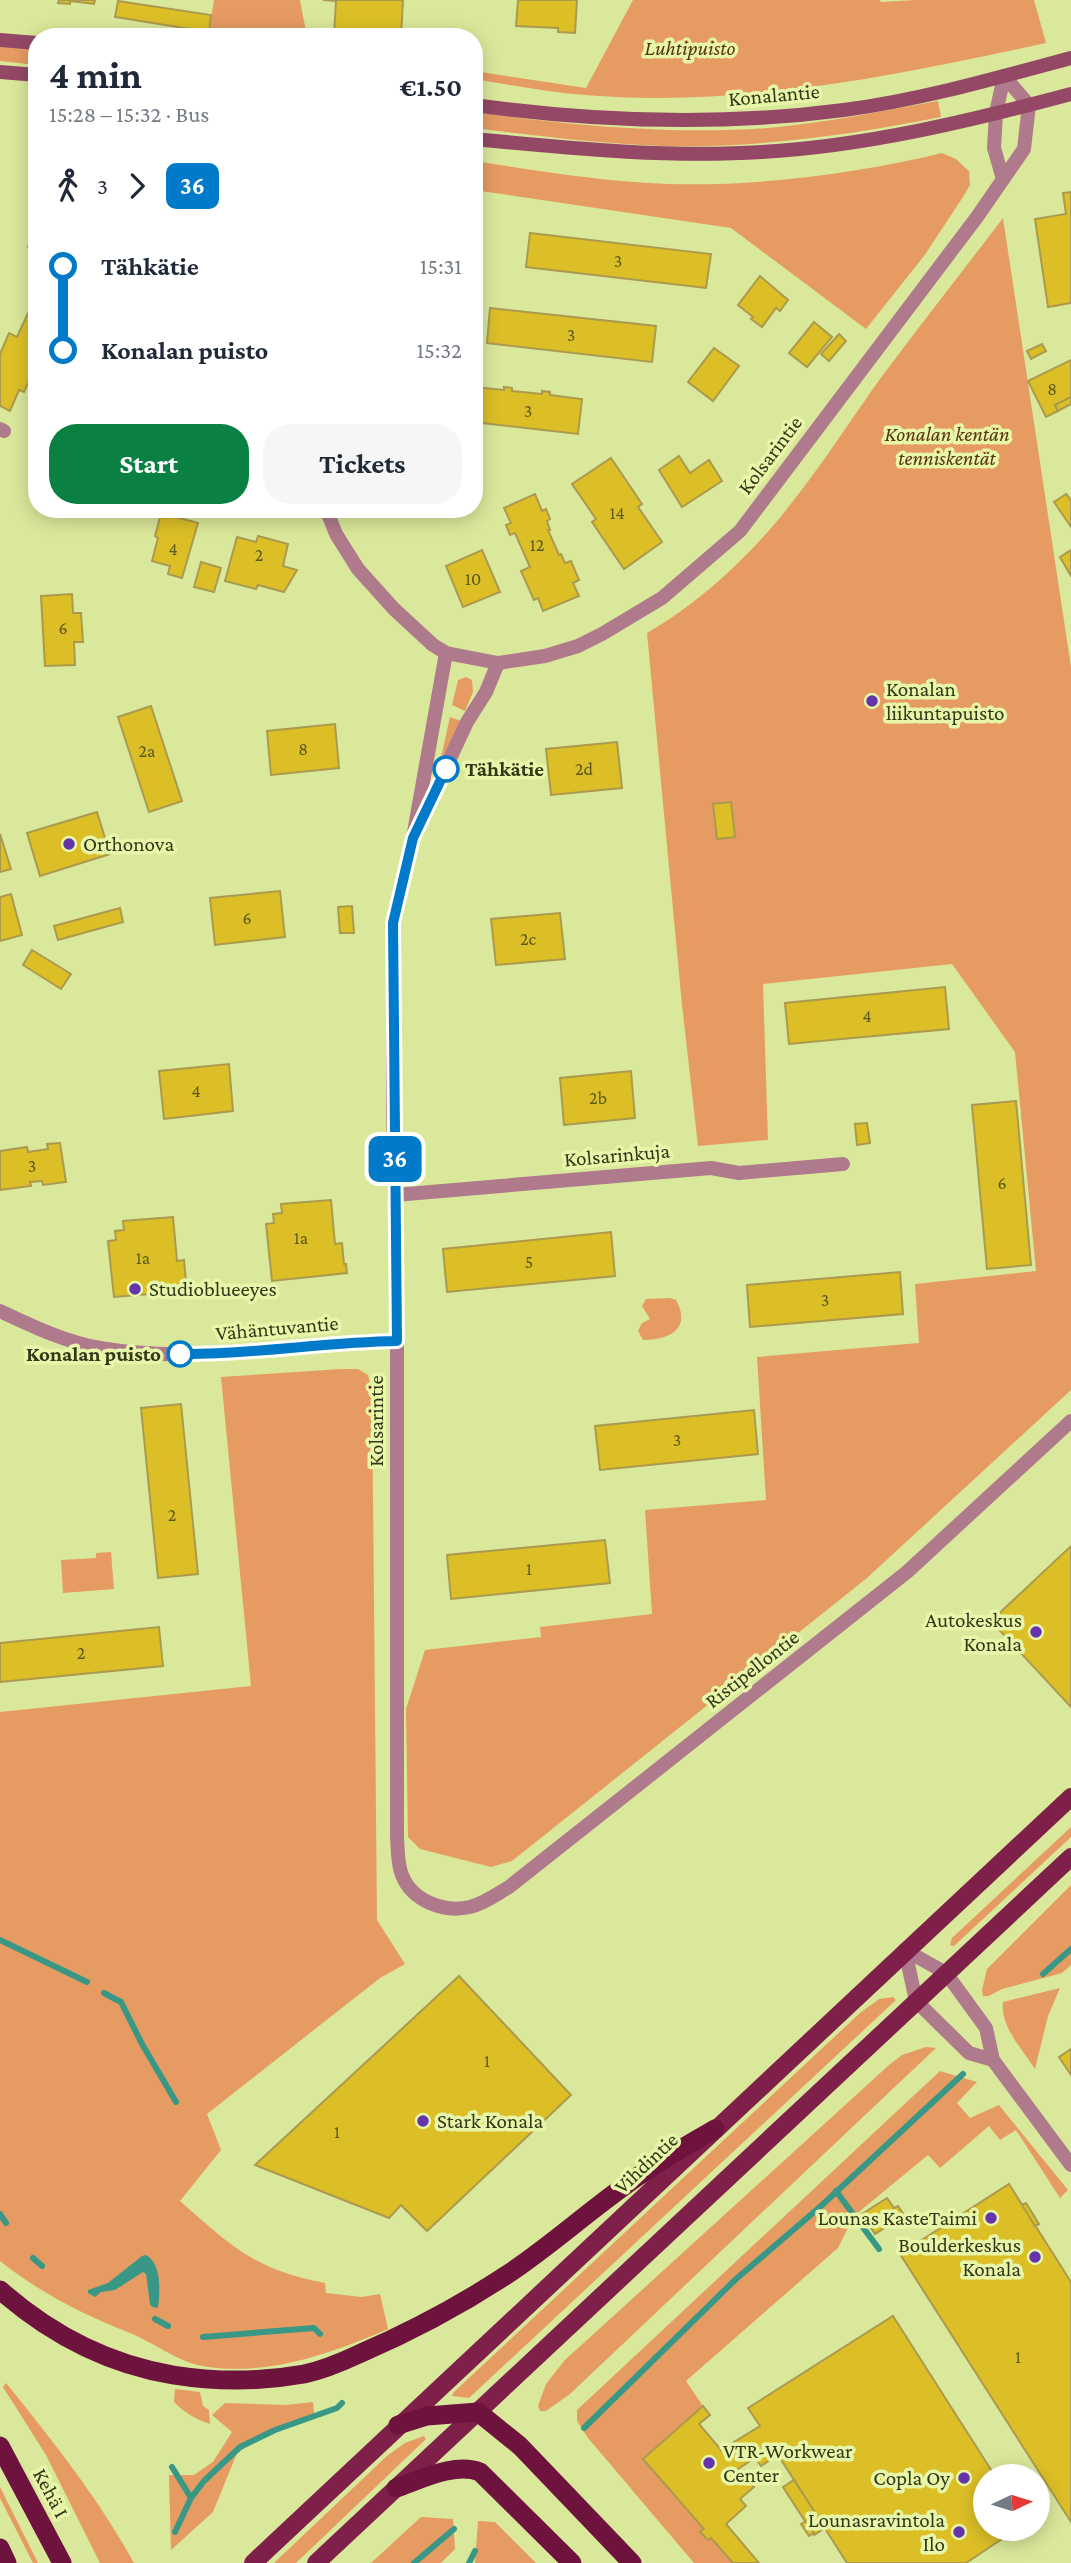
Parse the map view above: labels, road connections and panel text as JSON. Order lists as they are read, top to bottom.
{
  "streets": {
    "highway": ["Kehä I"],
    "main road": ["Konalantie", "Vihdintie"],
    "street": [
      "Kolsarintie",
      "Kolsarinkuja",
      "Vähäntuvantie",
      "Ristipellontie"
    ]
  },
  "crossings": [
    ["Kolsarintie", "Kolsarinkuja"],
    ["Kolsarintie", "Vähäntuvantie"],
    ["Kolsarintie", "Ristipellontie"]
  ],
  "parks": ["Luhtipuisto", "Konalan kentän tenniskentät"],
  "places": [
    "Konalan liikuntapuisto",
    "Tähkätie",
    "Orthonova",
    "Studioblueeyes",
    "Konalan puisto",
    "Autokeskus Konala",
    "Stark Konala",
    "Lounas KasteTaimi",
    "Boulderkeskus Konala",
    "VTR-Workwear Center",
    "Copla Oy",
    "Lounasravintola Ilo"
  ],
  "lines": ["bus line 36"],
  "house_numbers": [
    "3",
    "3",
    "8",
    "3",
    "14",
    "12",
    "4",
    "2",
    "10",
    "6",
    "8",
    "2a",
    "2d",
    "6",
    "2c",
    "4",
    "4",
    "2b",
    "3",
    "6",
    "1a",
    "1a",
    "5",
    "3",
    "3",
    "2",
    "1",
    "2",
    "1",
    "1",
    "1"
  ],
  "north": "right",
  "page": {
    "on_map": "36",
    "heading": ["4 min", "15:28 – 15:32 · Bus", "€1.50"],
    "legs": ["3", "36"],
    "list": [
      {
        "name": "Tähkätie",
        "value": "15:31"
      },
      {
        "name": "Konalan puisto",
        "value": "15:32"
      }
    ],
    "buttons": ["Start", "Tickets"]
  }
}
